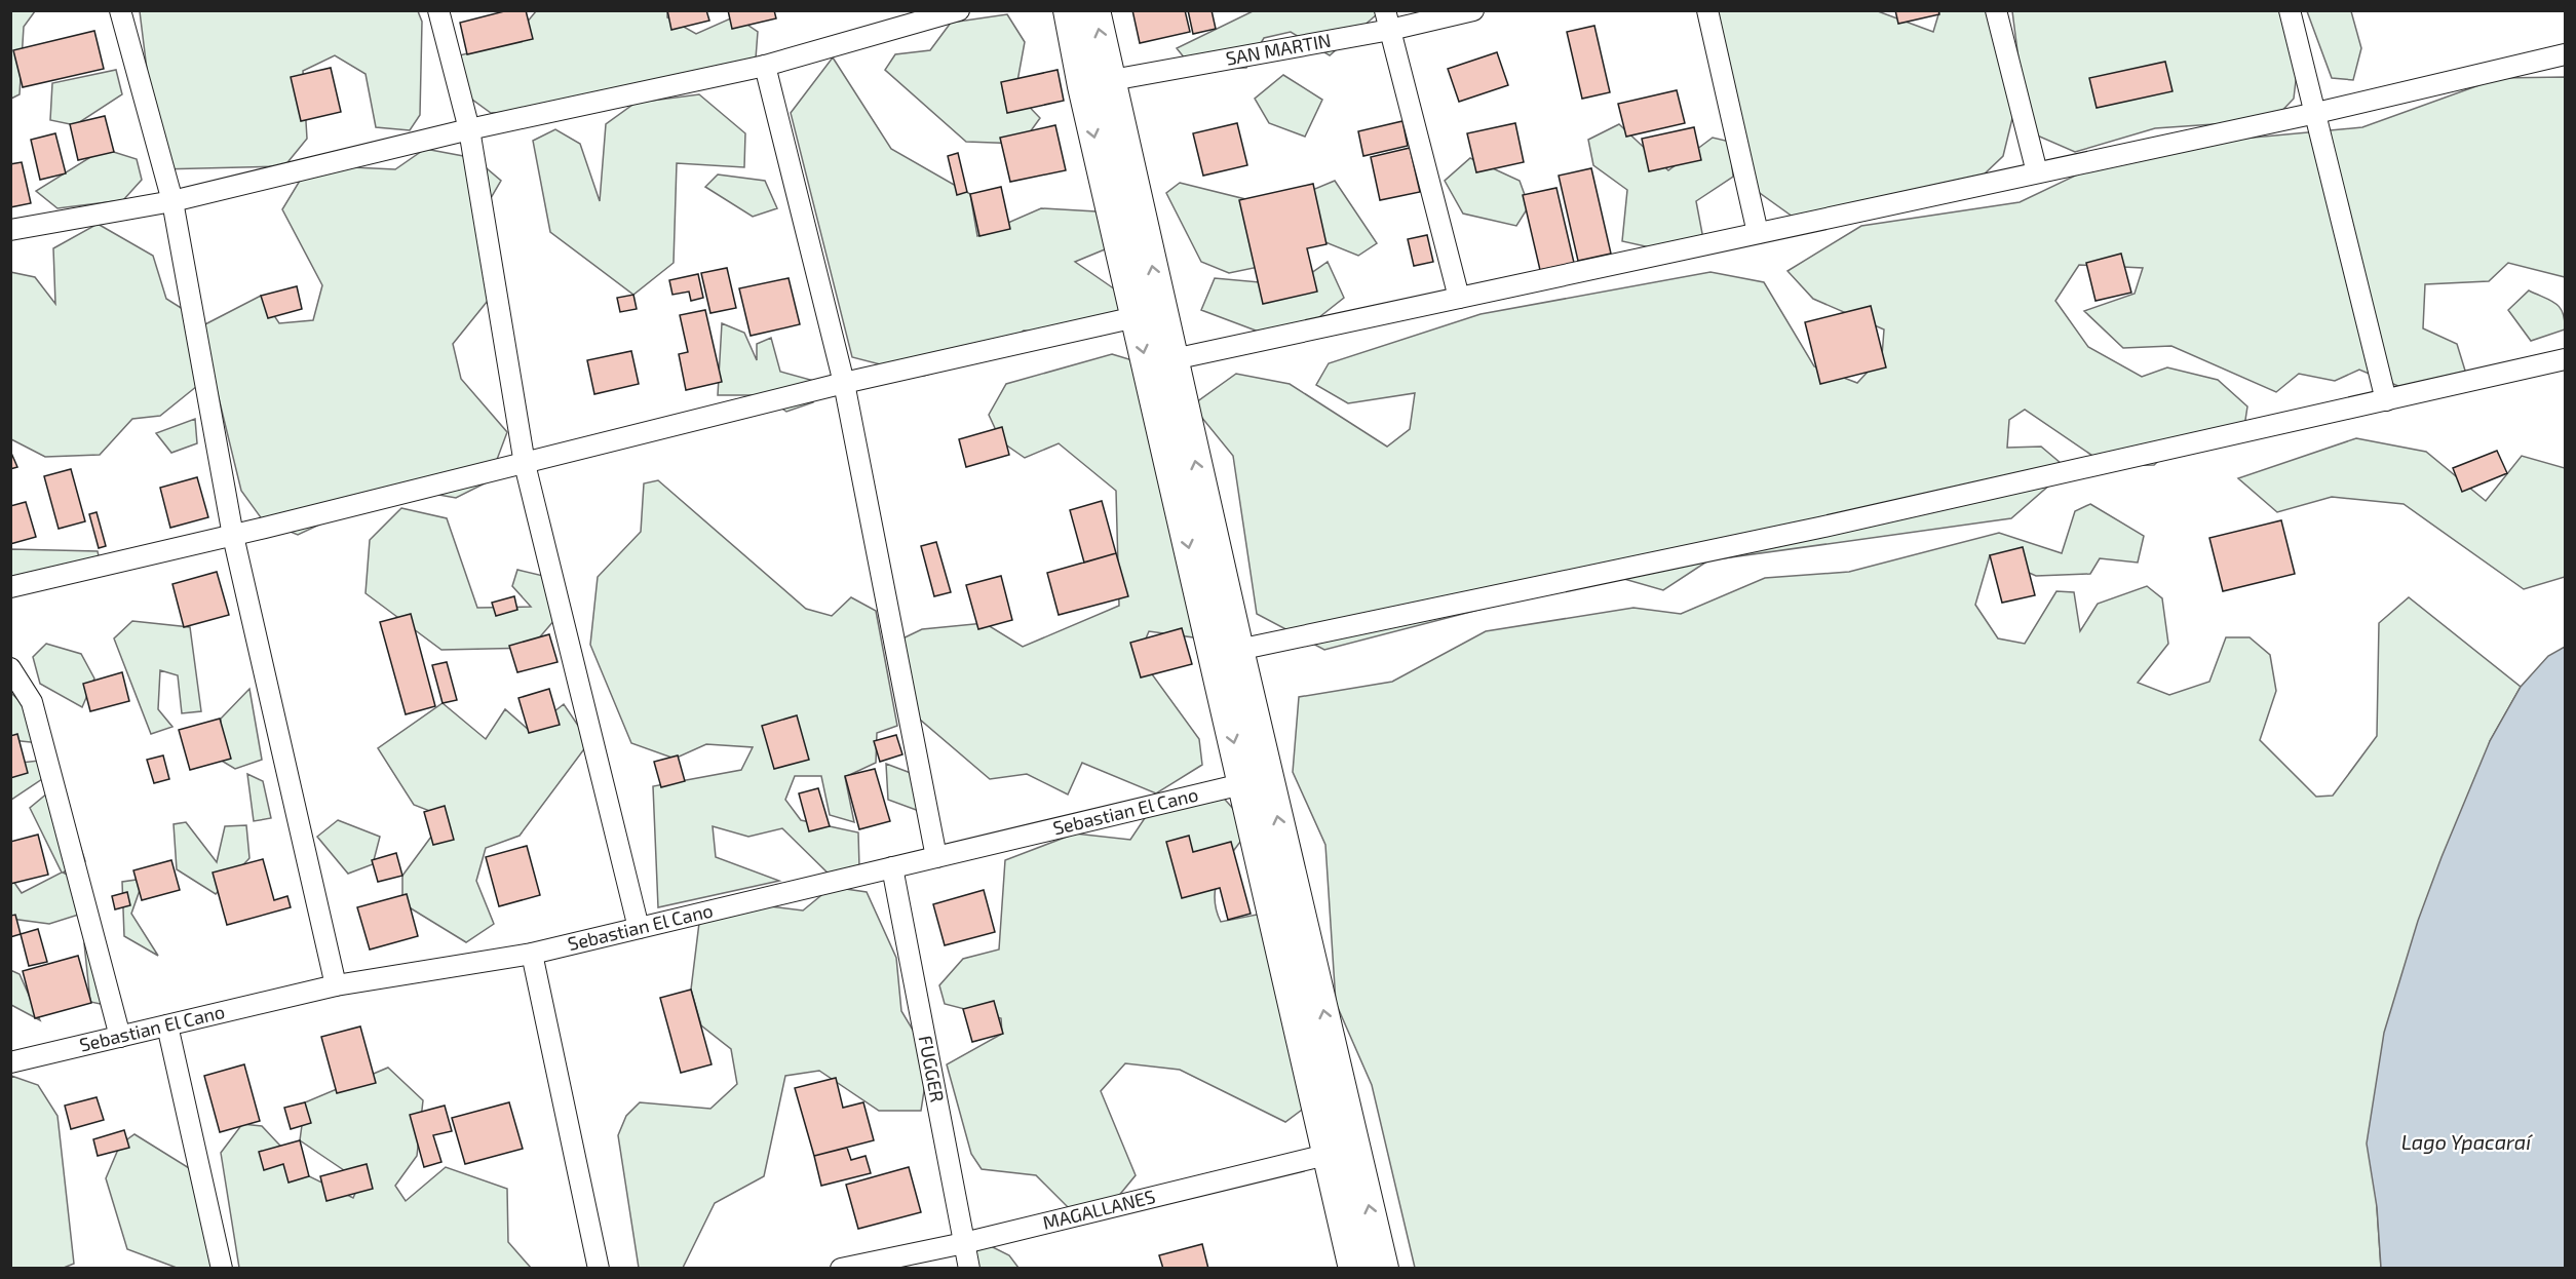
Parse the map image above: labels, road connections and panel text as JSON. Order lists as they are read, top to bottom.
{
  "streets": {
    "street": [
      "SAN MARTIN",
      "Sebastian El Cano",
      "FUGGER",
      "MAGALLANES"
    ]
  },
  "crossings": [
    ["Sebastian El Cano", "FUGGER"],
    ["FUGGER", "MAGALLANES"]
  ],
  "water": ["Lago Ypacaraí"]
}
